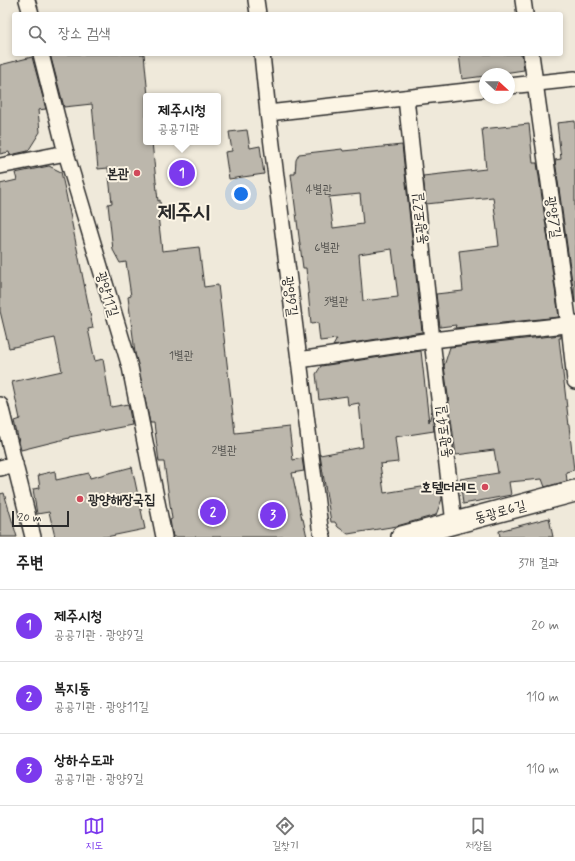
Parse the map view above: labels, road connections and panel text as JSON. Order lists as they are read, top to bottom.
{
  "streets": {
    "street": [
      "광양7길",
      "동광로2길",
      "광양11길",
      "광양9길",
      "동광로4길",
      "동광로6길"
    ]
  },
  "crossings": [
    ["동광로2길", "동광로4길"],
    ["동광로4길", "동광로6길"]
  ],
  "districts": ["제주시"],
  "places": ["본관", "호텔더레드", "광양해장국집"],
  "house_numbers": [
    "4별관",
    "6별관",
    "3별관",
    "1별관",
    "2별관"
  ],
  "scale_bar": "20 m",
  "north": "right",
  "page": {
    "search": "장소 검색",
    "popup": ["제주시청", "공공기관"],
    "pins": ["1", "2", "3"],
    "scale": "20 m",
    "heading": ["주변", "3개 결과"],
    "list": [
      {
        "mark": "1",
        "name": "제주시청",
        "note": "공공기관 · 광양9길",
        "value": "20 m"
      },
      {
        "mark": "2",
        "name": "복지동",
        "note": "공공기관 · 광양11길",
        "value": "110 m"
      },
      {
        "mark": "3",
        "name": "상하수도과",
        "note": "공공기관 · 광양9길",
        "value": "110 m"
      }
    ],
    "nav": ["지도", "길찾기", "저장됨"]
  }
}
